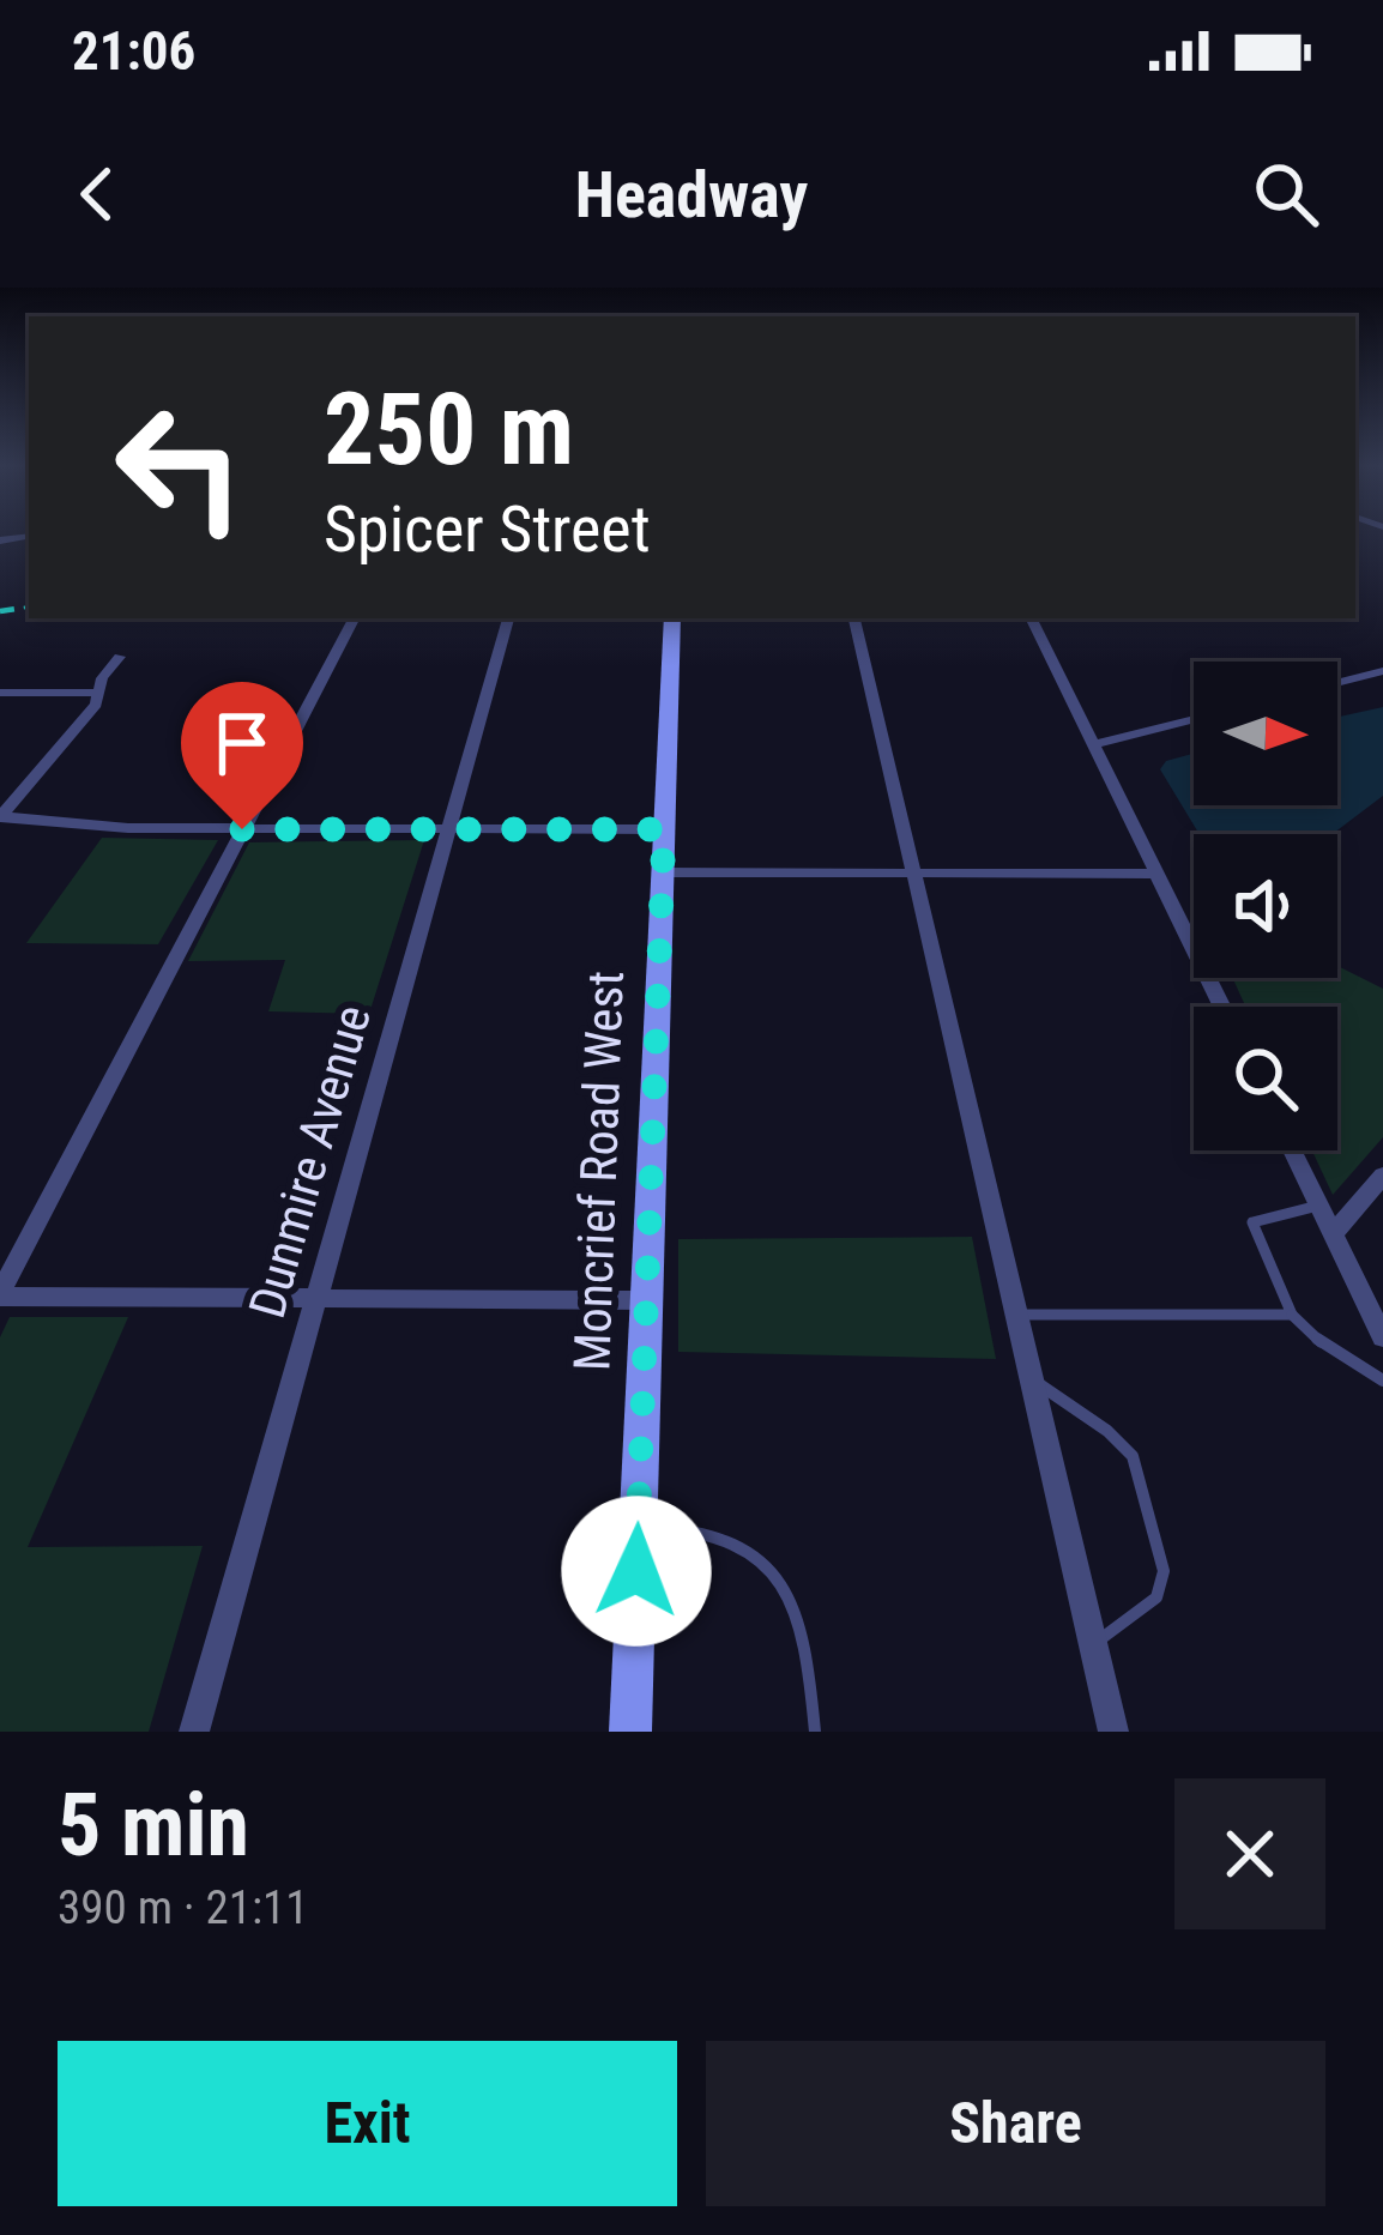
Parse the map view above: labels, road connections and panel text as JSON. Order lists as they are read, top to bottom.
{
  "streets": {
    "street": ["Dunmire Avenue", "Moncrief Road West"]
  },
  "north": "right",
  "page": {
    "status": "21:06",
    "header": "Headway",
    "turn": ["250 m", "Spicer Street"],
    "heading": ["5 min", "390 m · 21:11"],
    "buttons": ["Exit", "Share"]
  }
}
